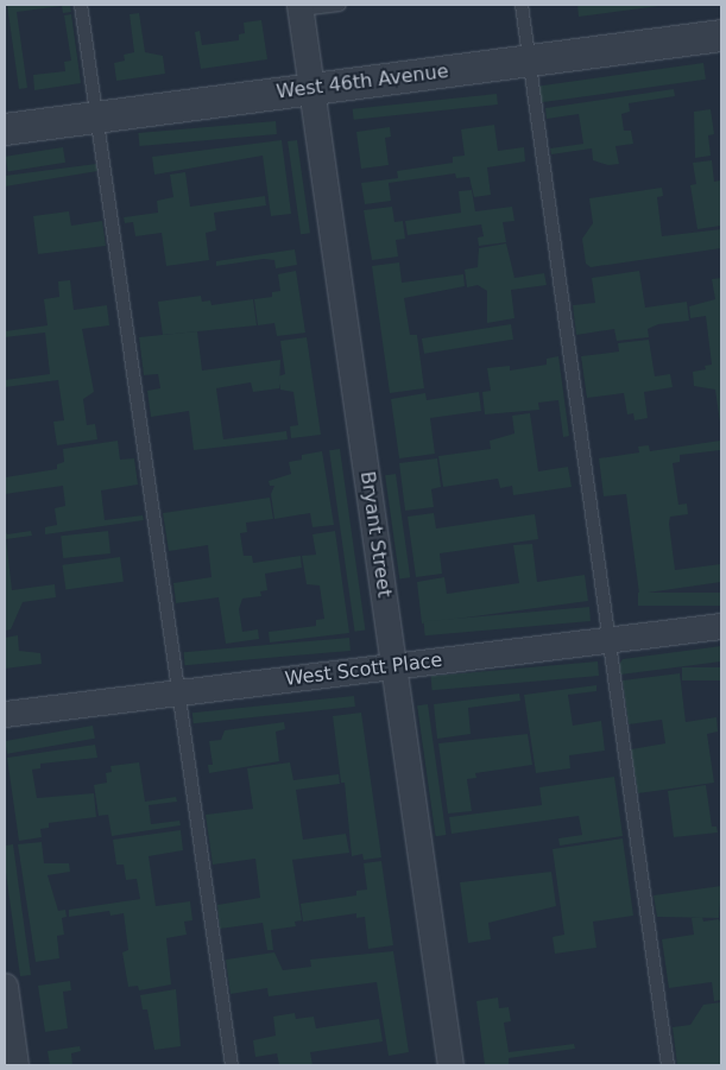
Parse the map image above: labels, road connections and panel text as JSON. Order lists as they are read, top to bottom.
{
  "streets": {
    "street": ["West 46th Avenue", "Bryant Street", "West Scott Place"]
  },
  "crossings": [
    ["West 46th Avenue", "Bryant Street"],
    ["Bryant Street", "West Scott Place"]
  ]
}
